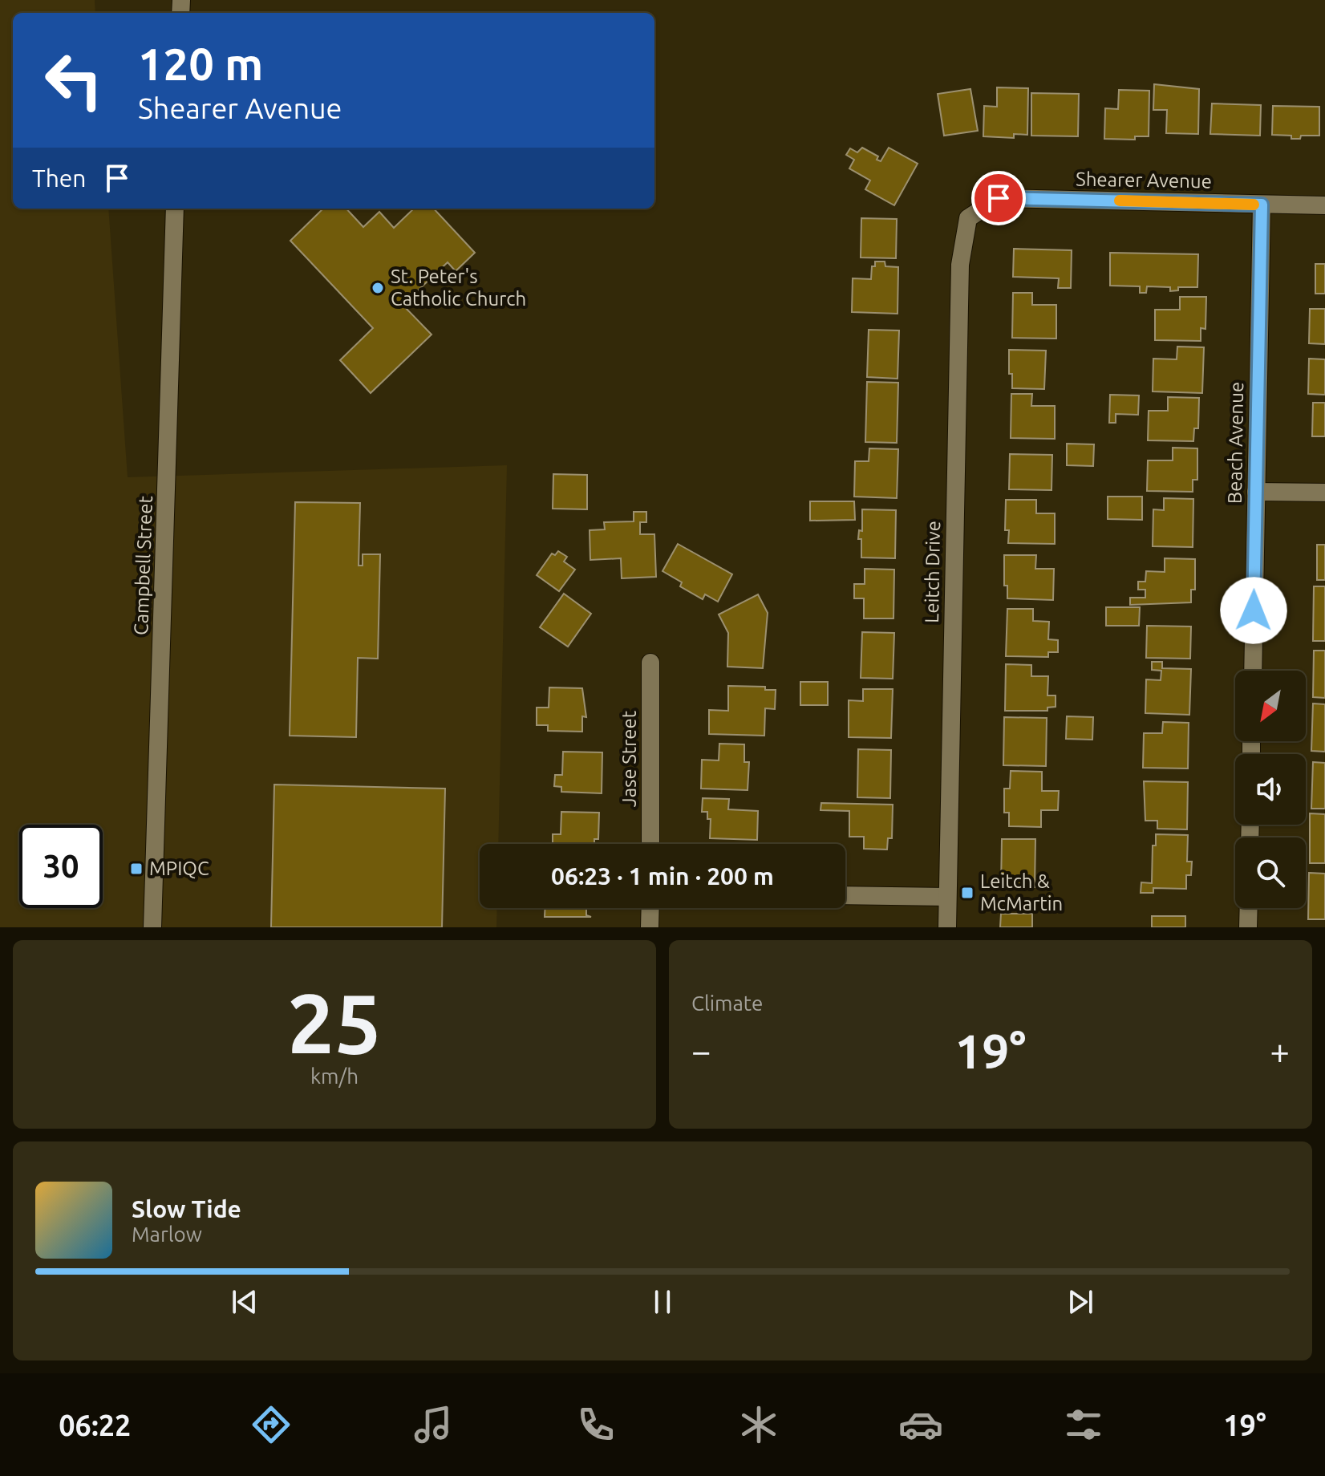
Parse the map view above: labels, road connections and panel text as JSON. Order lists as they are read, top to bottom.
{
  "streets": {
    "street": [
      "Shearer Avenue",
      "Beach Avenue",
      "Campbell Street",
      "Leitch Drive",
      "Jase Street"
    ]
  },
  "crossings": [
    ["Shearer Avenue", "Beach Avenue"],
    ["Shearer Avenue", "Leitch Drive"]
  ],
  "places": {
    "other": ["St. Peter's Catholic Church"],
    "transit": ["MPIQC", "Leitch & McMartin"]
  },
  "north": "bottom left",
  "page": {
    "turn": ["120 m", "Shearer Avenue"],
    "then": "Then",
    "limit": "30",
    "trip": "06:23 · 1 min · 200 m",
    "tile": [
      ["25", "km/h"],
      "Climate"
    ],
    "heat": ["−", "19°", "+"],
    "song": ["Slow Tide", "Marlow"],
    "tabs": ["06:22", "19°"]
  }
}
